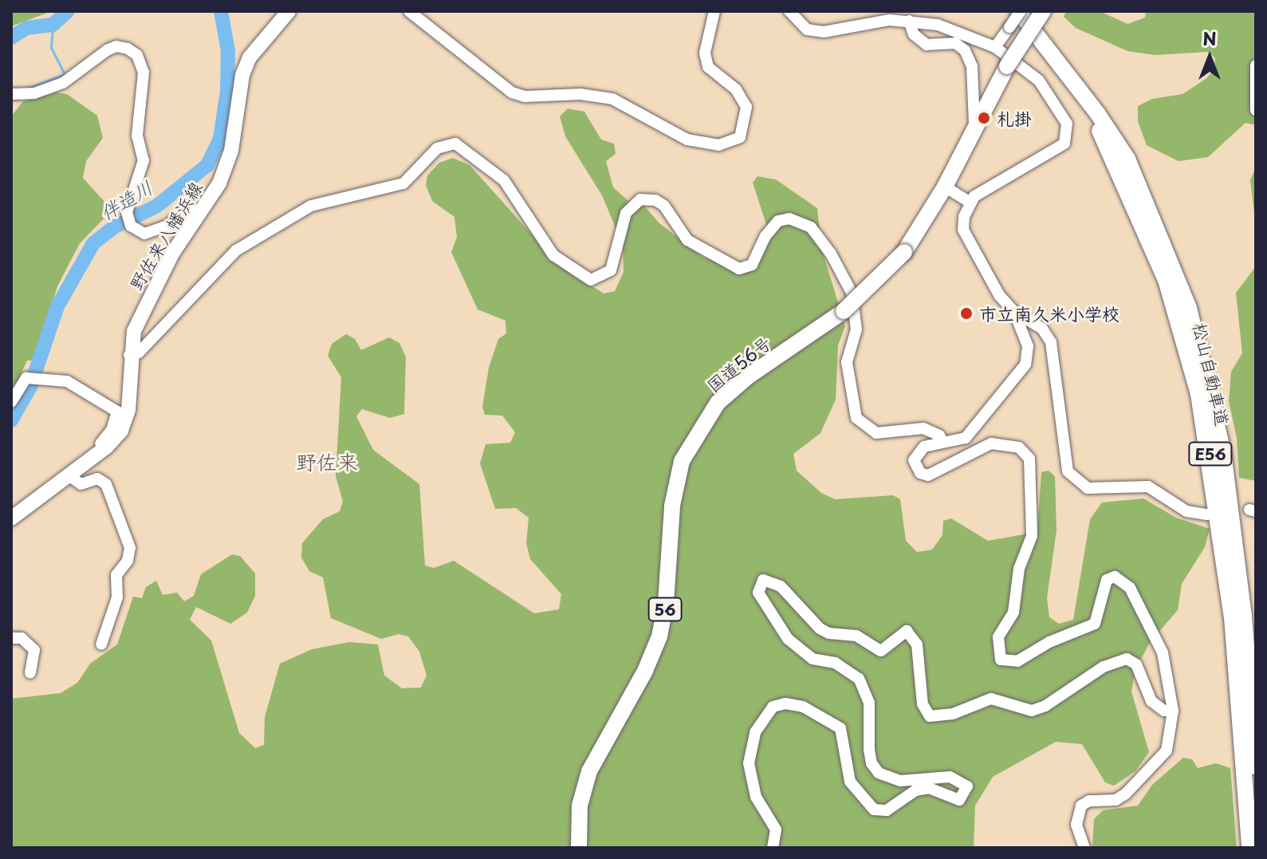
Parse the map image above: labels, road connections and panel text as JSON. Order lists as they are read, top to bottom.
{
  "streets": {
    "highway": [
      "国道56号",
      "松山自動車道",
      "E56",
      "56"
    ],
    "main road": ["野佐来八幡浜線"]
  },
  "districts": ["野佐来"],
  "water": ["伴造川"],
  "places": ["札掛", "市立南久米小学校"],
  "north": "top"
}
